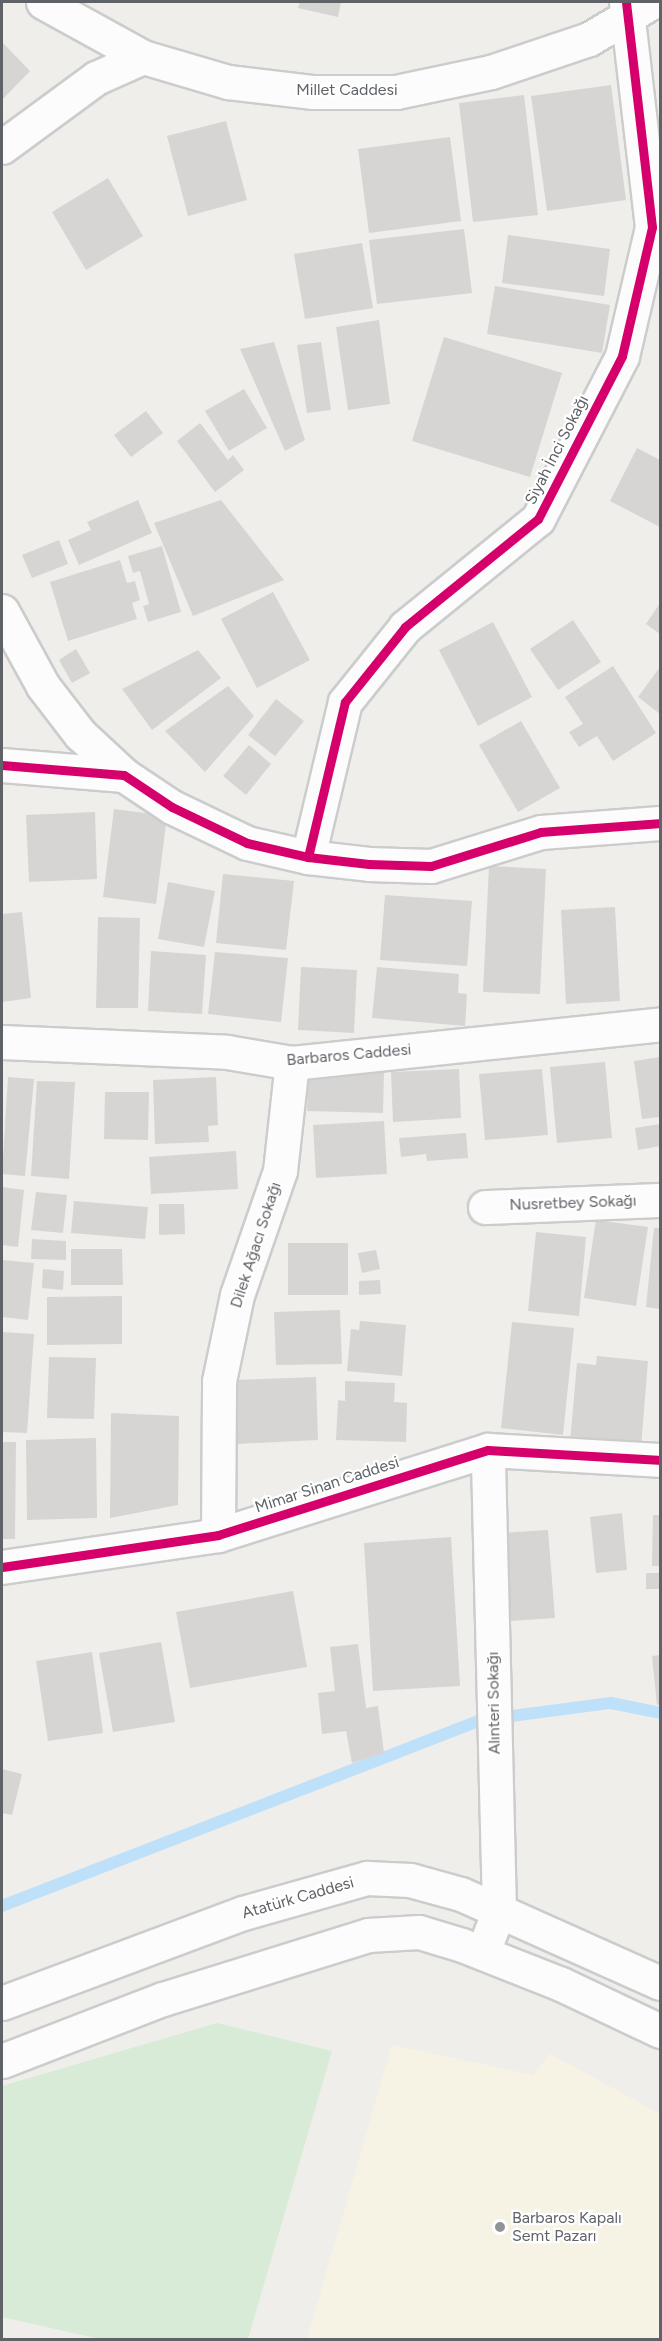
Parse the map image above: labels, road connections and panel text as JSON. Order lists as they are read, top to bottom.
{
  "streets": {
    "street": [
      "Millet Caddesi",
      "Siyah İnci Sokağı",
      "Barbaros Caddesi",
      "Nusretbey Sokağı",
      "Dilek Ağacı Sokağı",
      "Mimar Sinan Caddesi",
      "Alınteri Sokağı",
      "Atatürk Caddesi"
    ]
  },
  "crossings": [
    ["Millet Caddesi", "Siyah İnci Sokağı"],
    ["Barbaros Caddesi", "Dilek Ağacı Sokağı"],
    ["Dilek Ağacı Sokağı", "Mimar Sinan Caddesi"],
    ["Mimar Sinan Caddesi", "Alınteri Sokağı"],
    ["Alınteri Sokağı", "Atatürk Caddesi"]
  ],
  "places": ["Barbaros Kapalı Semt Pazarı"]
}
